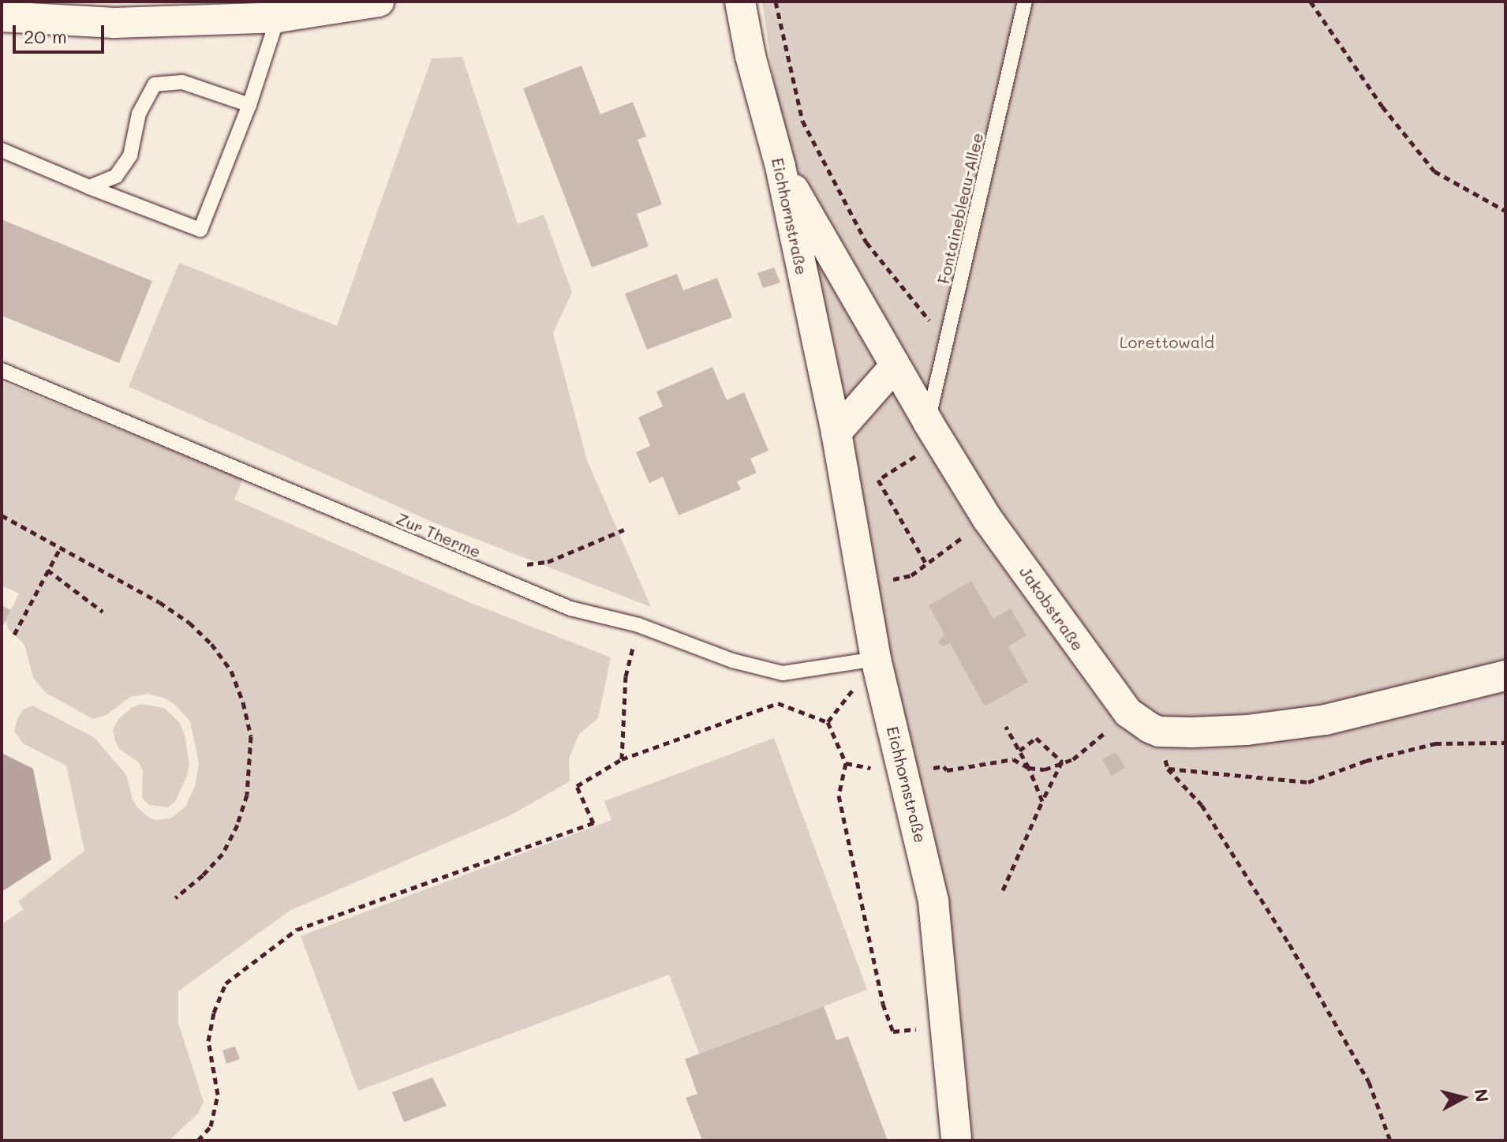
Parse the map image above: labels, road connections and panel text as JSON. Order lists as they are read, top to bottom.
{
  "streets": {
    "street": ["Eichhornstraße", "Jakobstraße"],
    "lane": ["Fontainebleau-Allee", "Zur Therme"]
  },
  "crossings": [
    ["Fontainebleau-Allee", "Jakobstraße"],
    ["Eichhornstraße", "Zur Therme"],
    ["Eichhornstraße", "Jakobstraße"]
  ],
  "parks": ["Lorettowald"],
  "scale_bar": "20 m",
  "north": "right"
}
